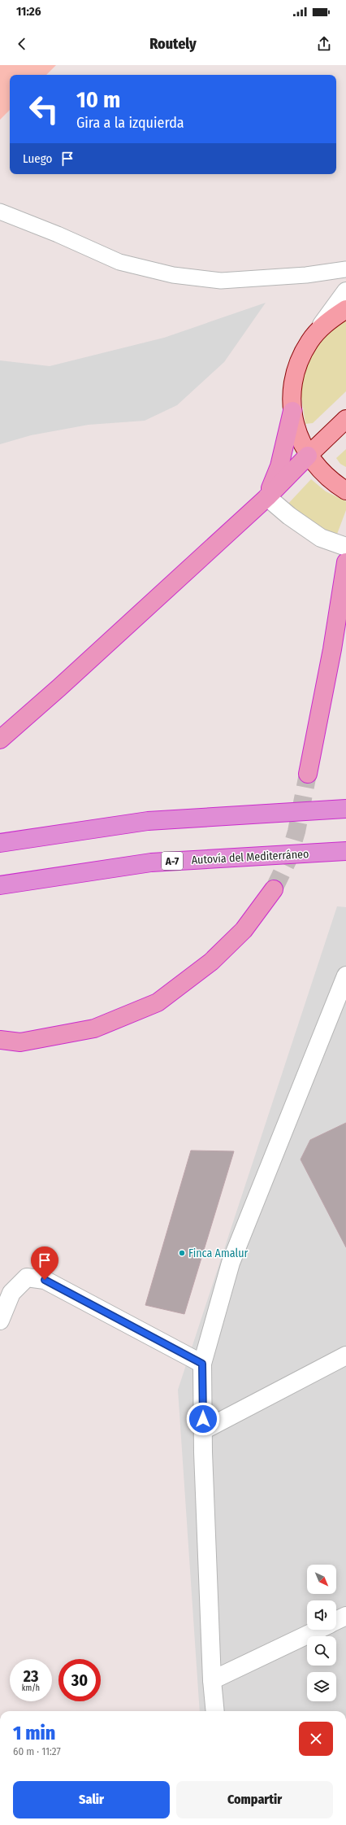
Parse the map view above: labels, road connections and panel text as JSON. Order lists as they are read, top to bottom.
{
  "streets": {
    "highway": ["Autovía del Mediterráneo", "A-7"]
  },
  "places": ["Finca Amalur"],
  "north": "bottom right",
  "page": {
    "status": "11:26",
    "header": "Routely",
    "turn": ["10 m", "Gira a la izquierda"],
    "then": "Luego",
    "speed": "23 km/h",
    "limit": "30",
    "heading": ["1 min", "60 m · 11:27"],
    "buttons": ["Salir", "Compartir"]
  }
}
